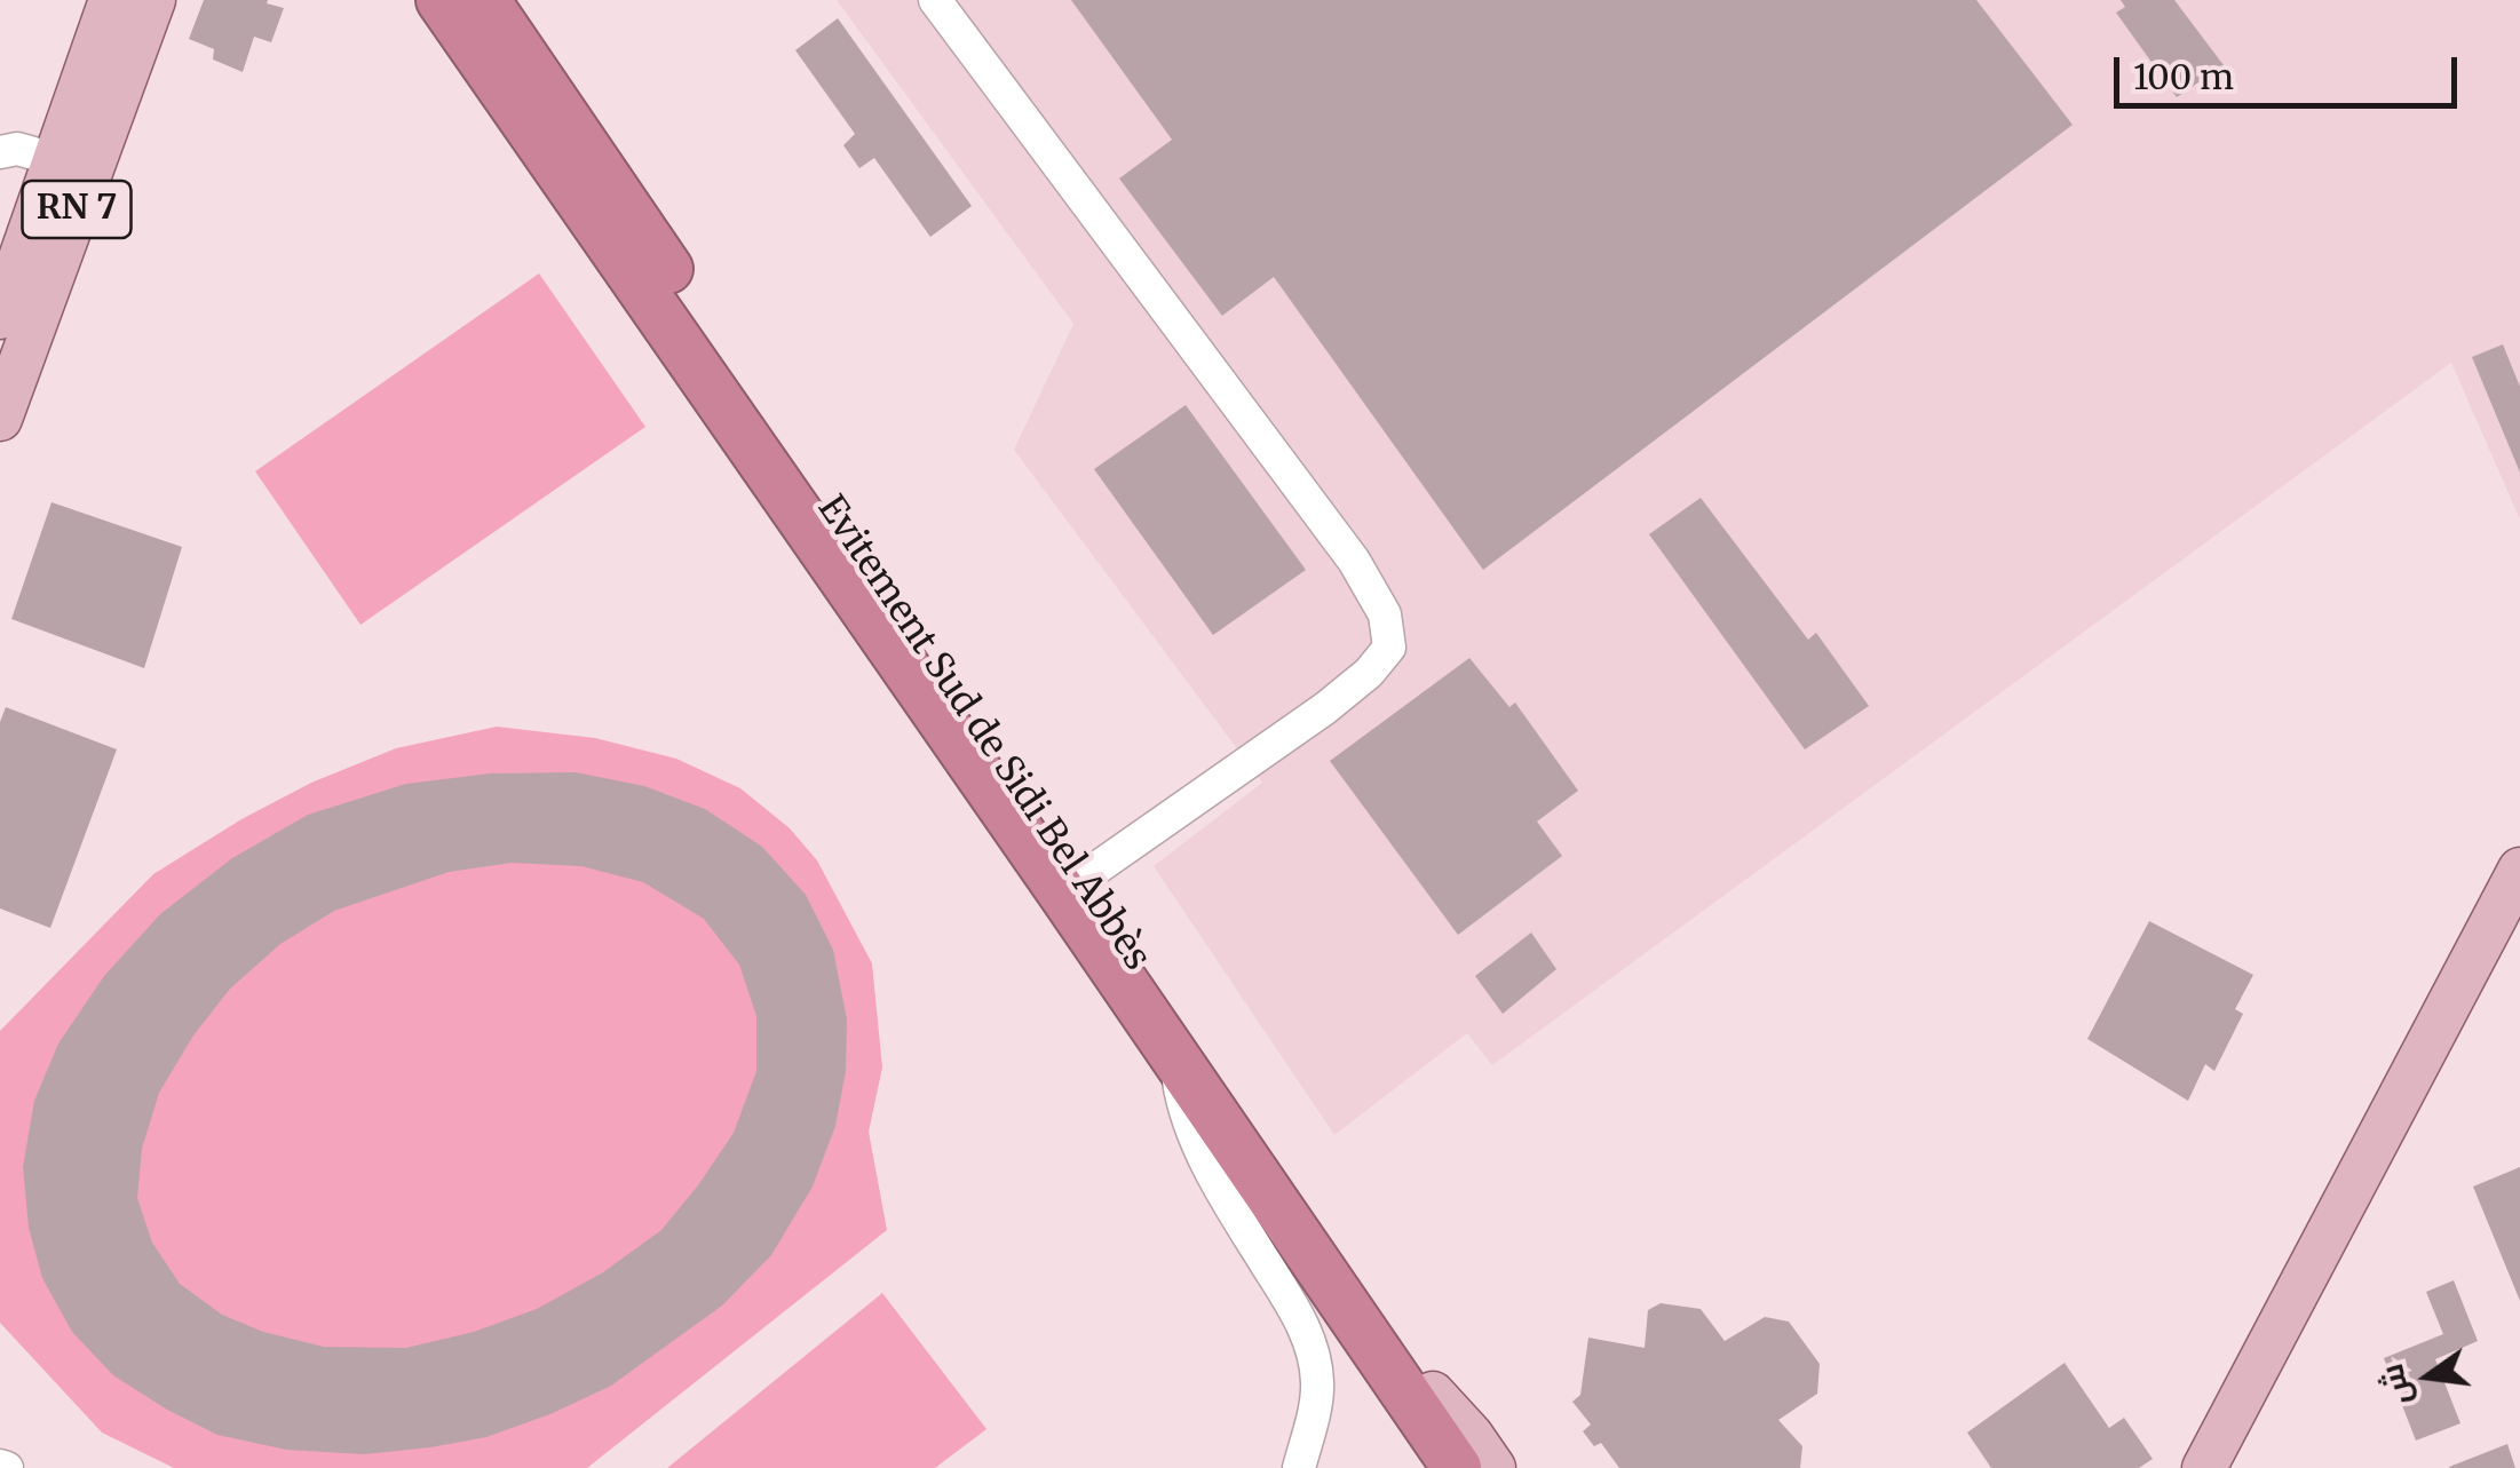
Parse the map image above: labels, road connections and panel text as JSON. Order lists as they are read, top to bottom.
{
  "streets": {
    "highway": ["Evitement Sud de Sidi Bel Abbès"],
    "main road": ["RN 7"]
  },
  "scale_bar": "100 m",
  "north": "left"
}
